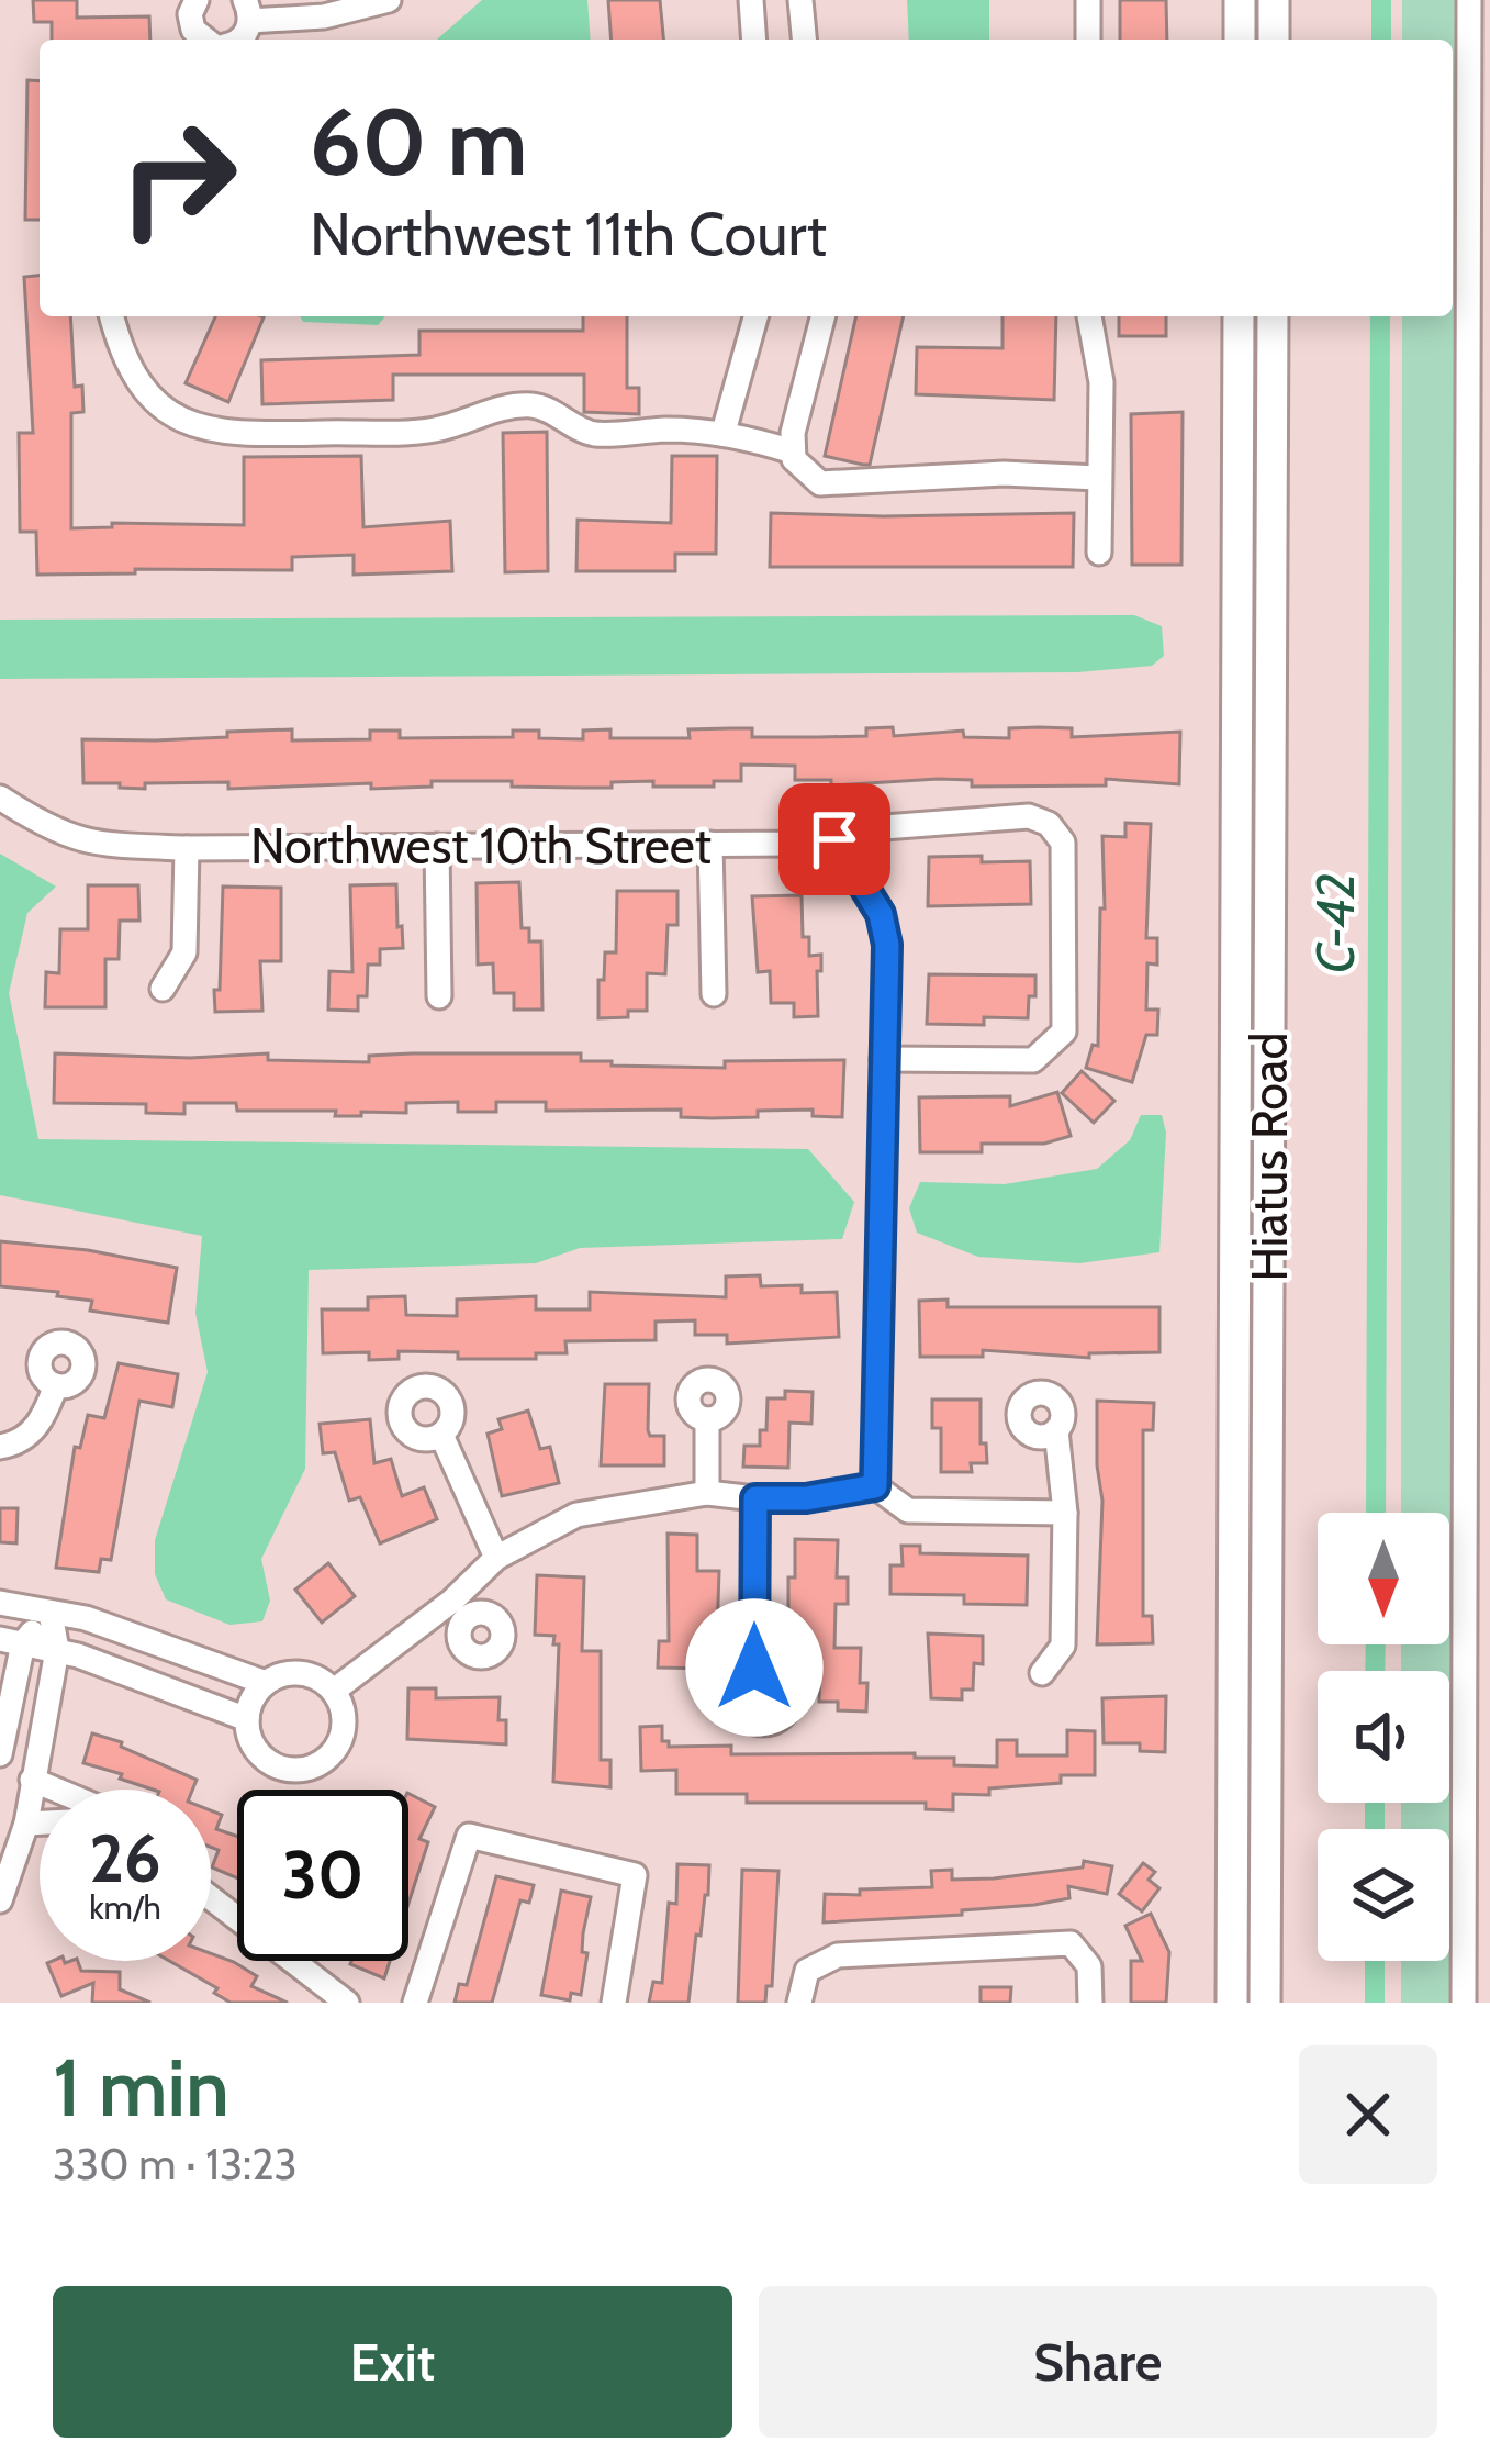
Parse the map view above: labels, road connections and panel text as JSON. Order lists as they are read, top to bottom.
{
  "streets": {
    "main road": ["Hiatus Road"],
    "street": ["Northwest 10th Street"]
  },
  "water": ["C-42"],
  "north": "bottom",
  "page": {
    "turn": ["60 m", "Northwest 11th Court"],
    "speed": "26 km/h",
    "limit": "30",
    "heading": ["1 min", "330 m · 13:23"],
    "buttons": ["Exit", "Share"]
  }
}
